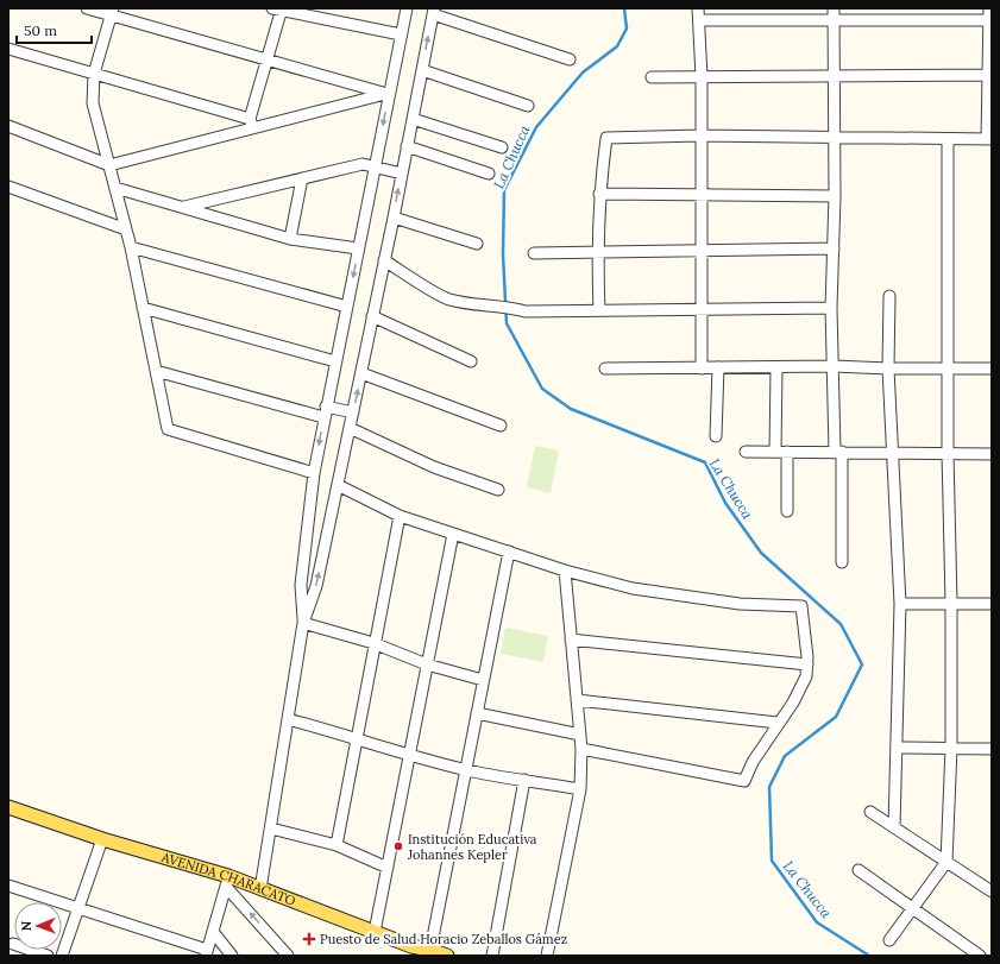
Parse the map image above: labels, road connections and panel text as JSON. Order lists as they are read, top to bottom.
{
  "streets": {
    "main road": ["AVENIDA CHARACATO"]
  },
  "water": ["La Chucca"],
  "places": {
    "other": ["Institución Educativa Johannes Kepler"],
    "health": ["Puesto de Salud Horacio Zeballos Gámez"]
  },
  "scale_bar": "50 m",
  "north": "left"
}
